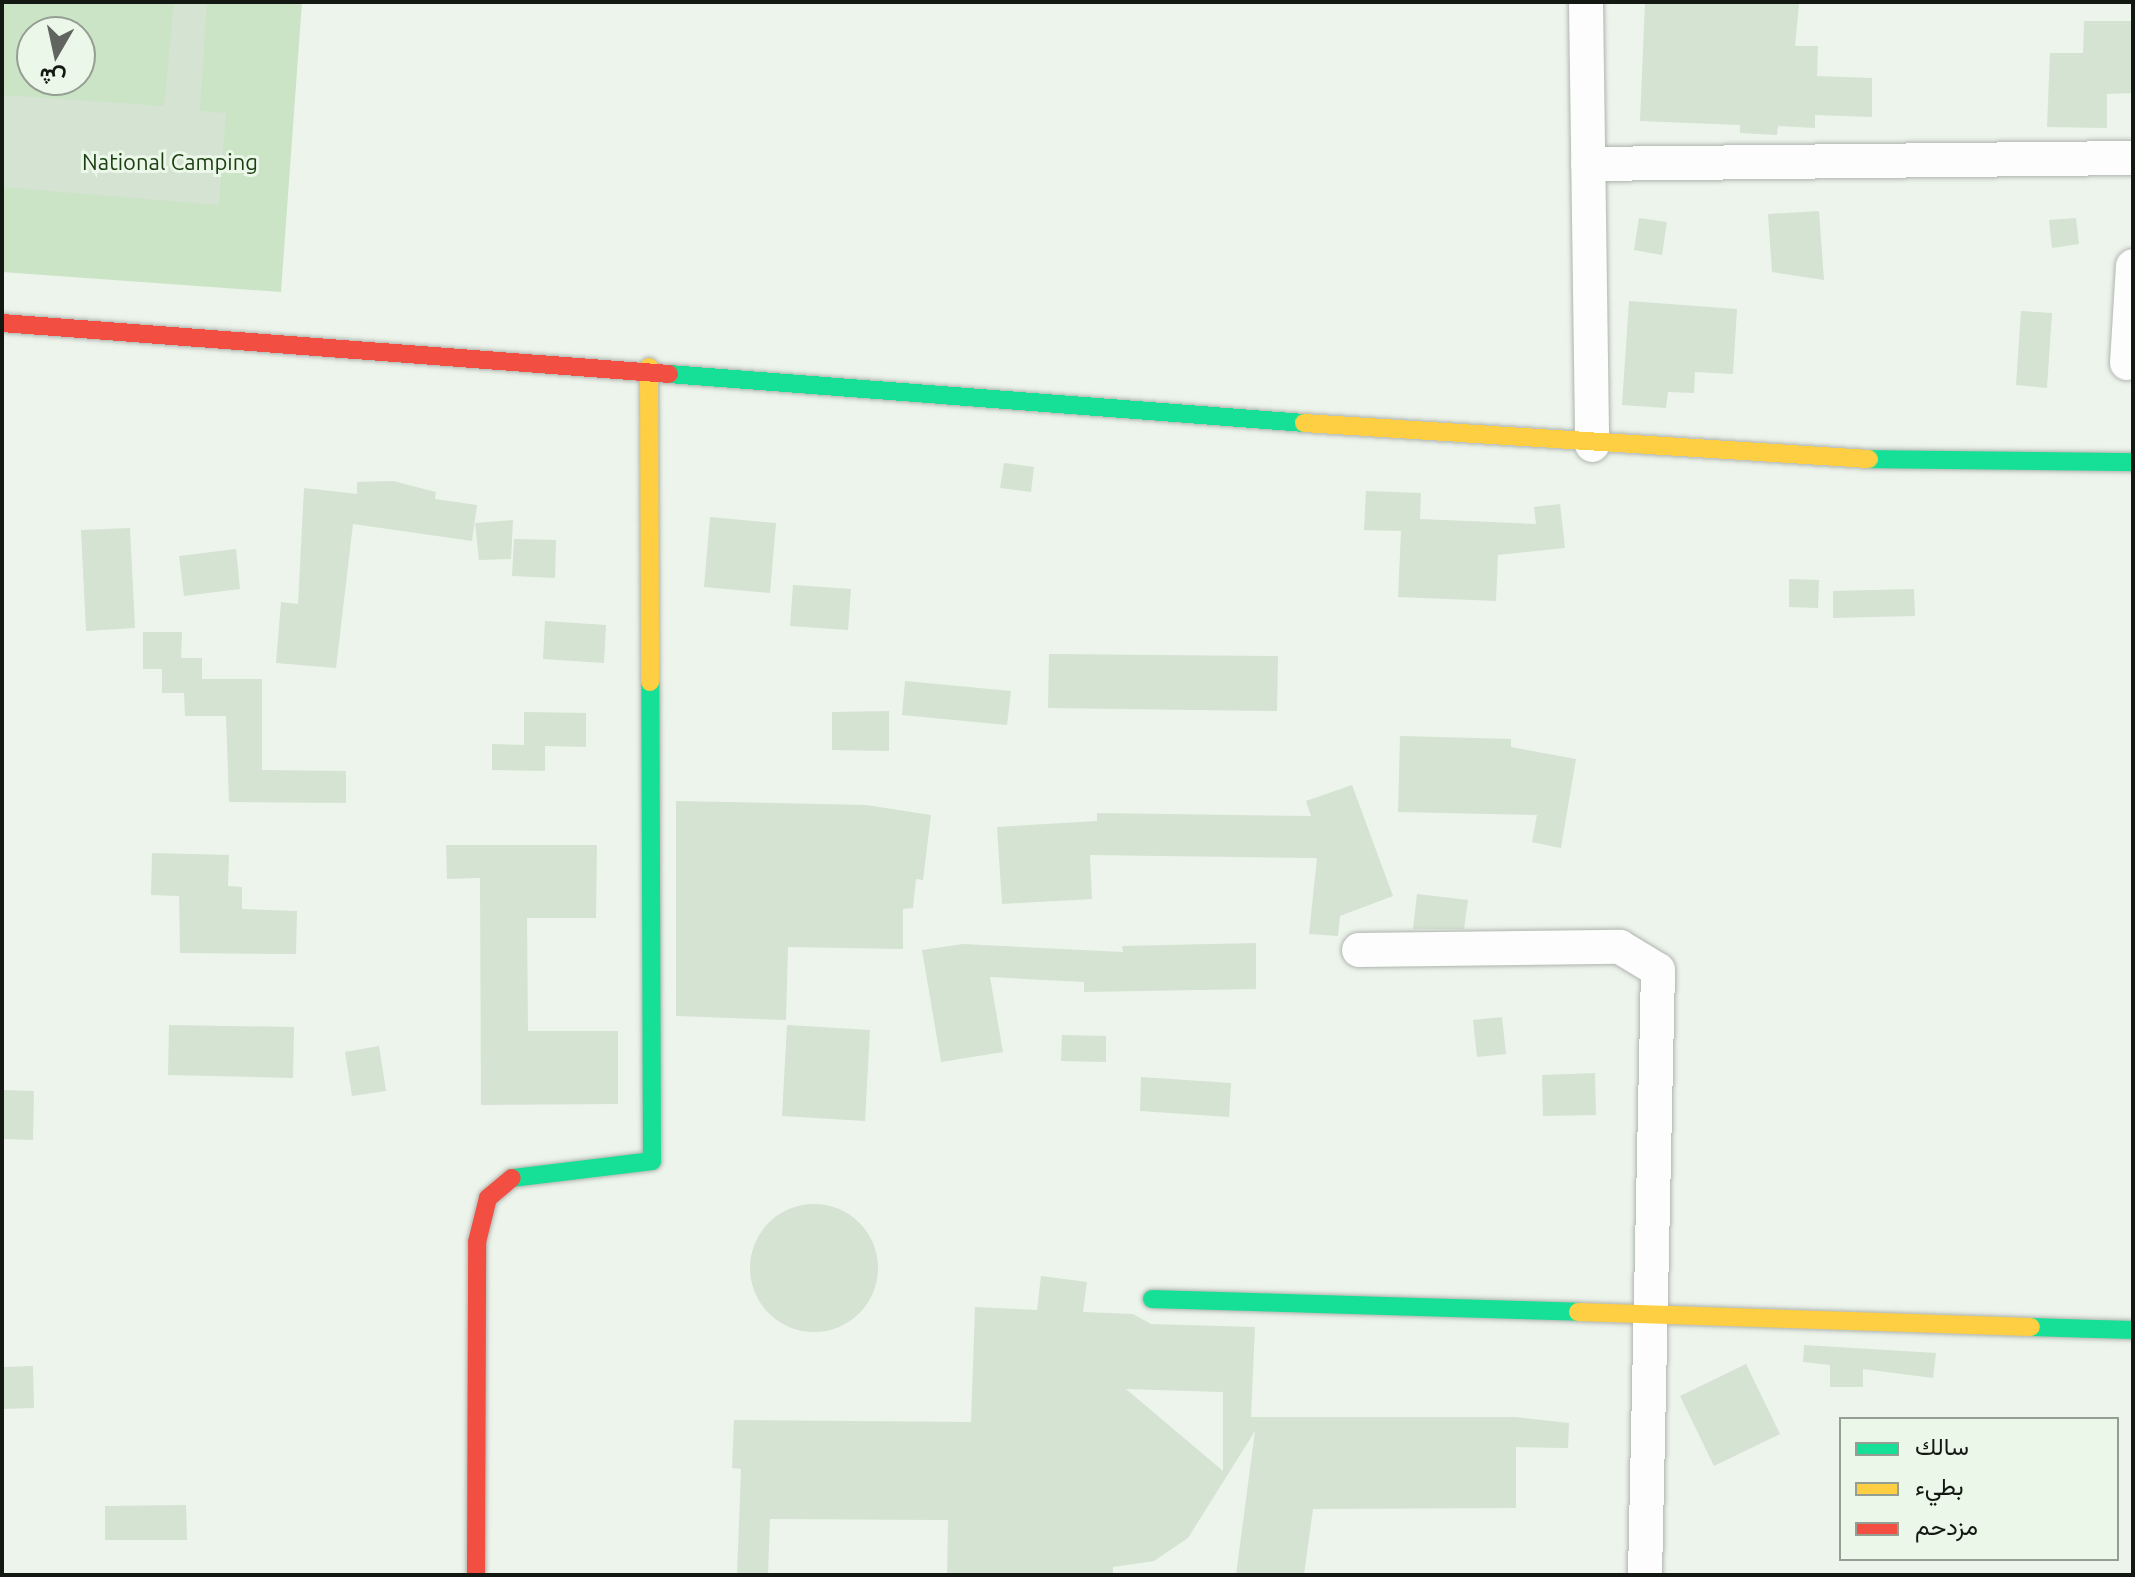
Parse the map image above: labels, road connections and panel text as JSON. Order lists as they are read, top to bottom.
{
  "parks": ["National Camping"],
  "legend": ["سالك", "بطيء", "مزدحم"],
  "north": "bottom"
}
